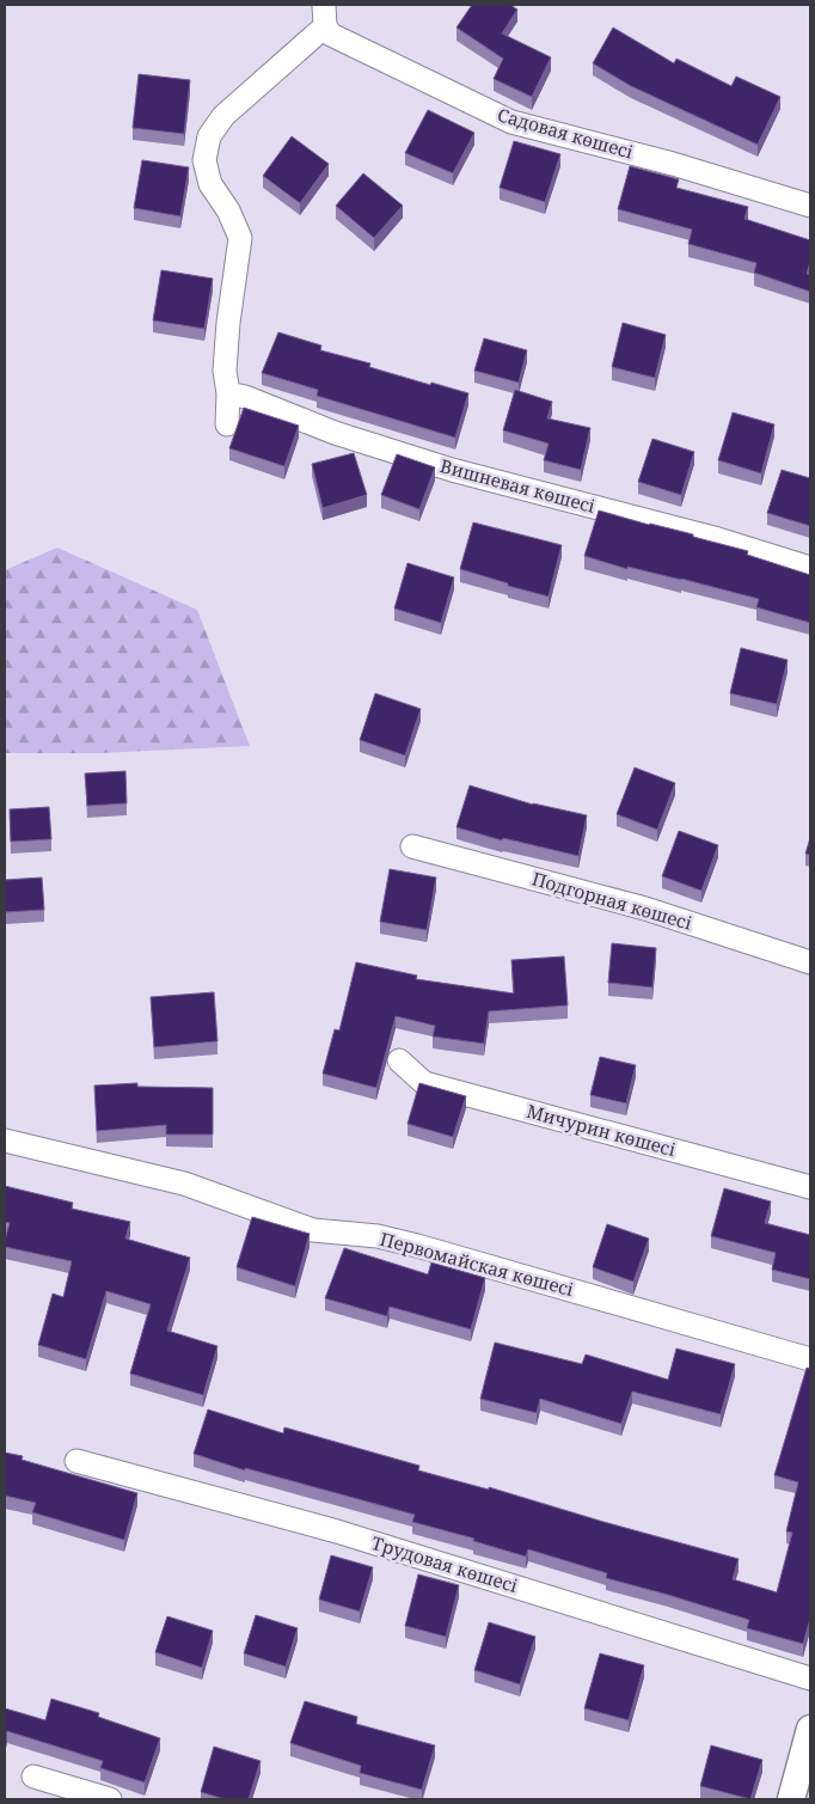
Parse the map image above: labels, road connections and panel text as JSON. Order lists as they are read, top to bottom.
{
  "streets": {
    "street": [
      "Садовая көшесі",
      "Вишневая көшесі",
      "Подгорная көшесі",
      "Мичурин көшесі",
      "Первомайская көшесі",
      "Трудовая көшесі"
    ]
  }
}
